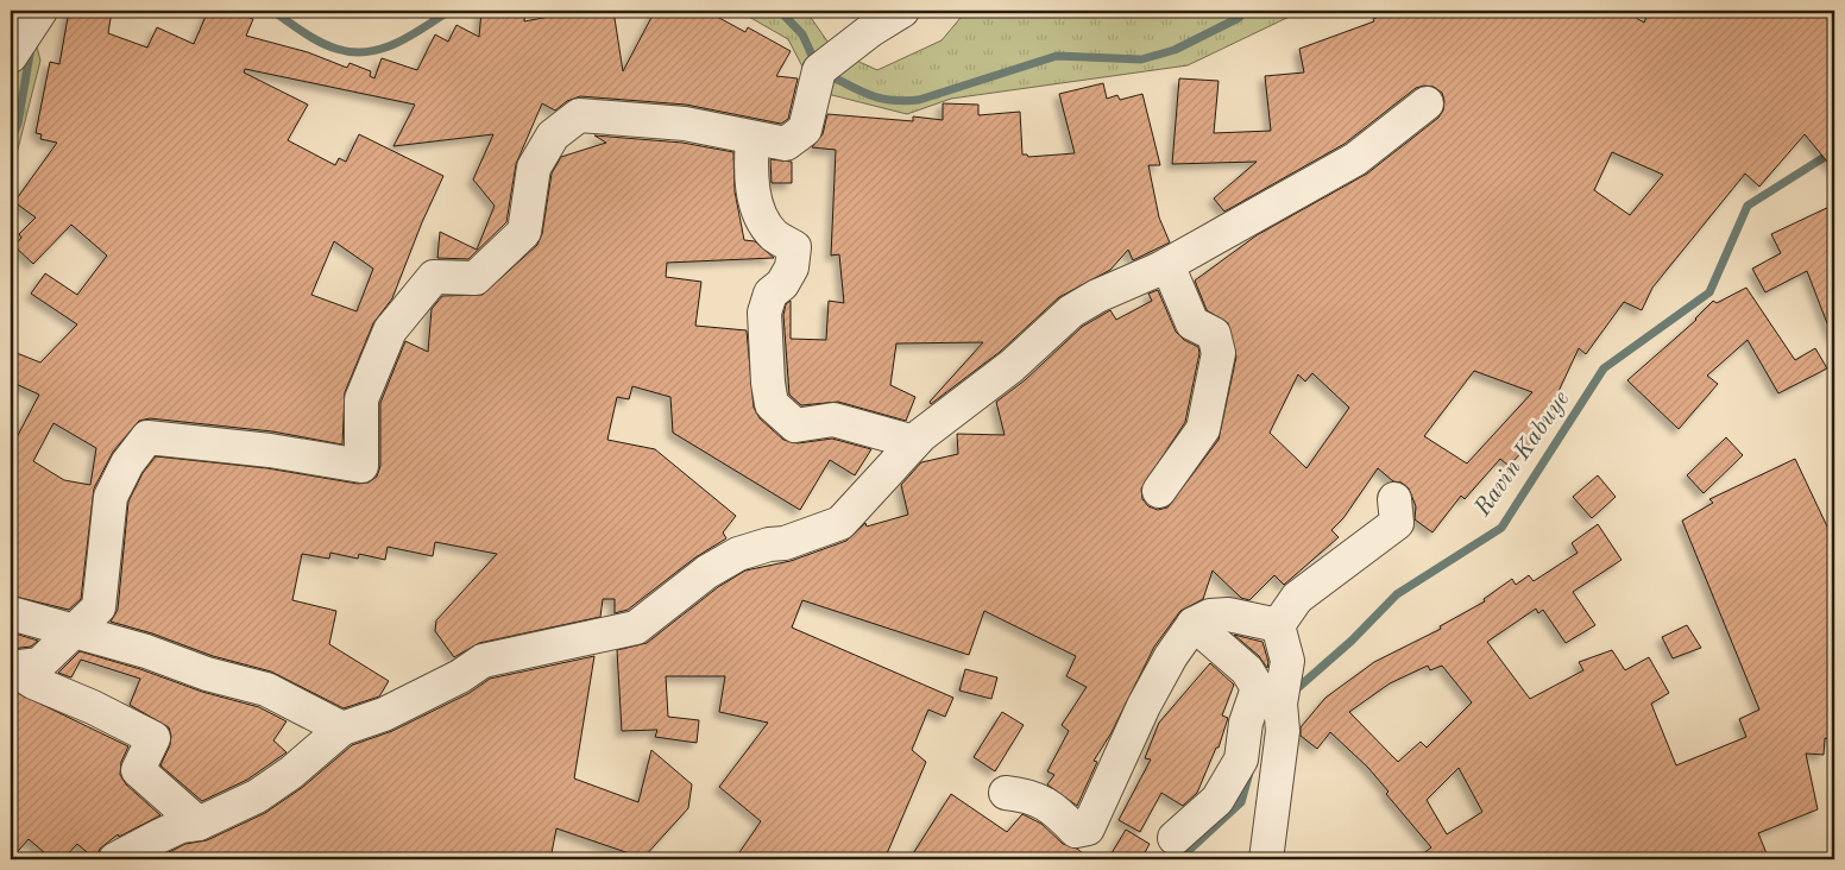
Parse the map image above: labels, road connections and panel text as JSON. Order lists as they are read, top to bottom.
{
  "water": ["Ravin Kabuye"]
}
